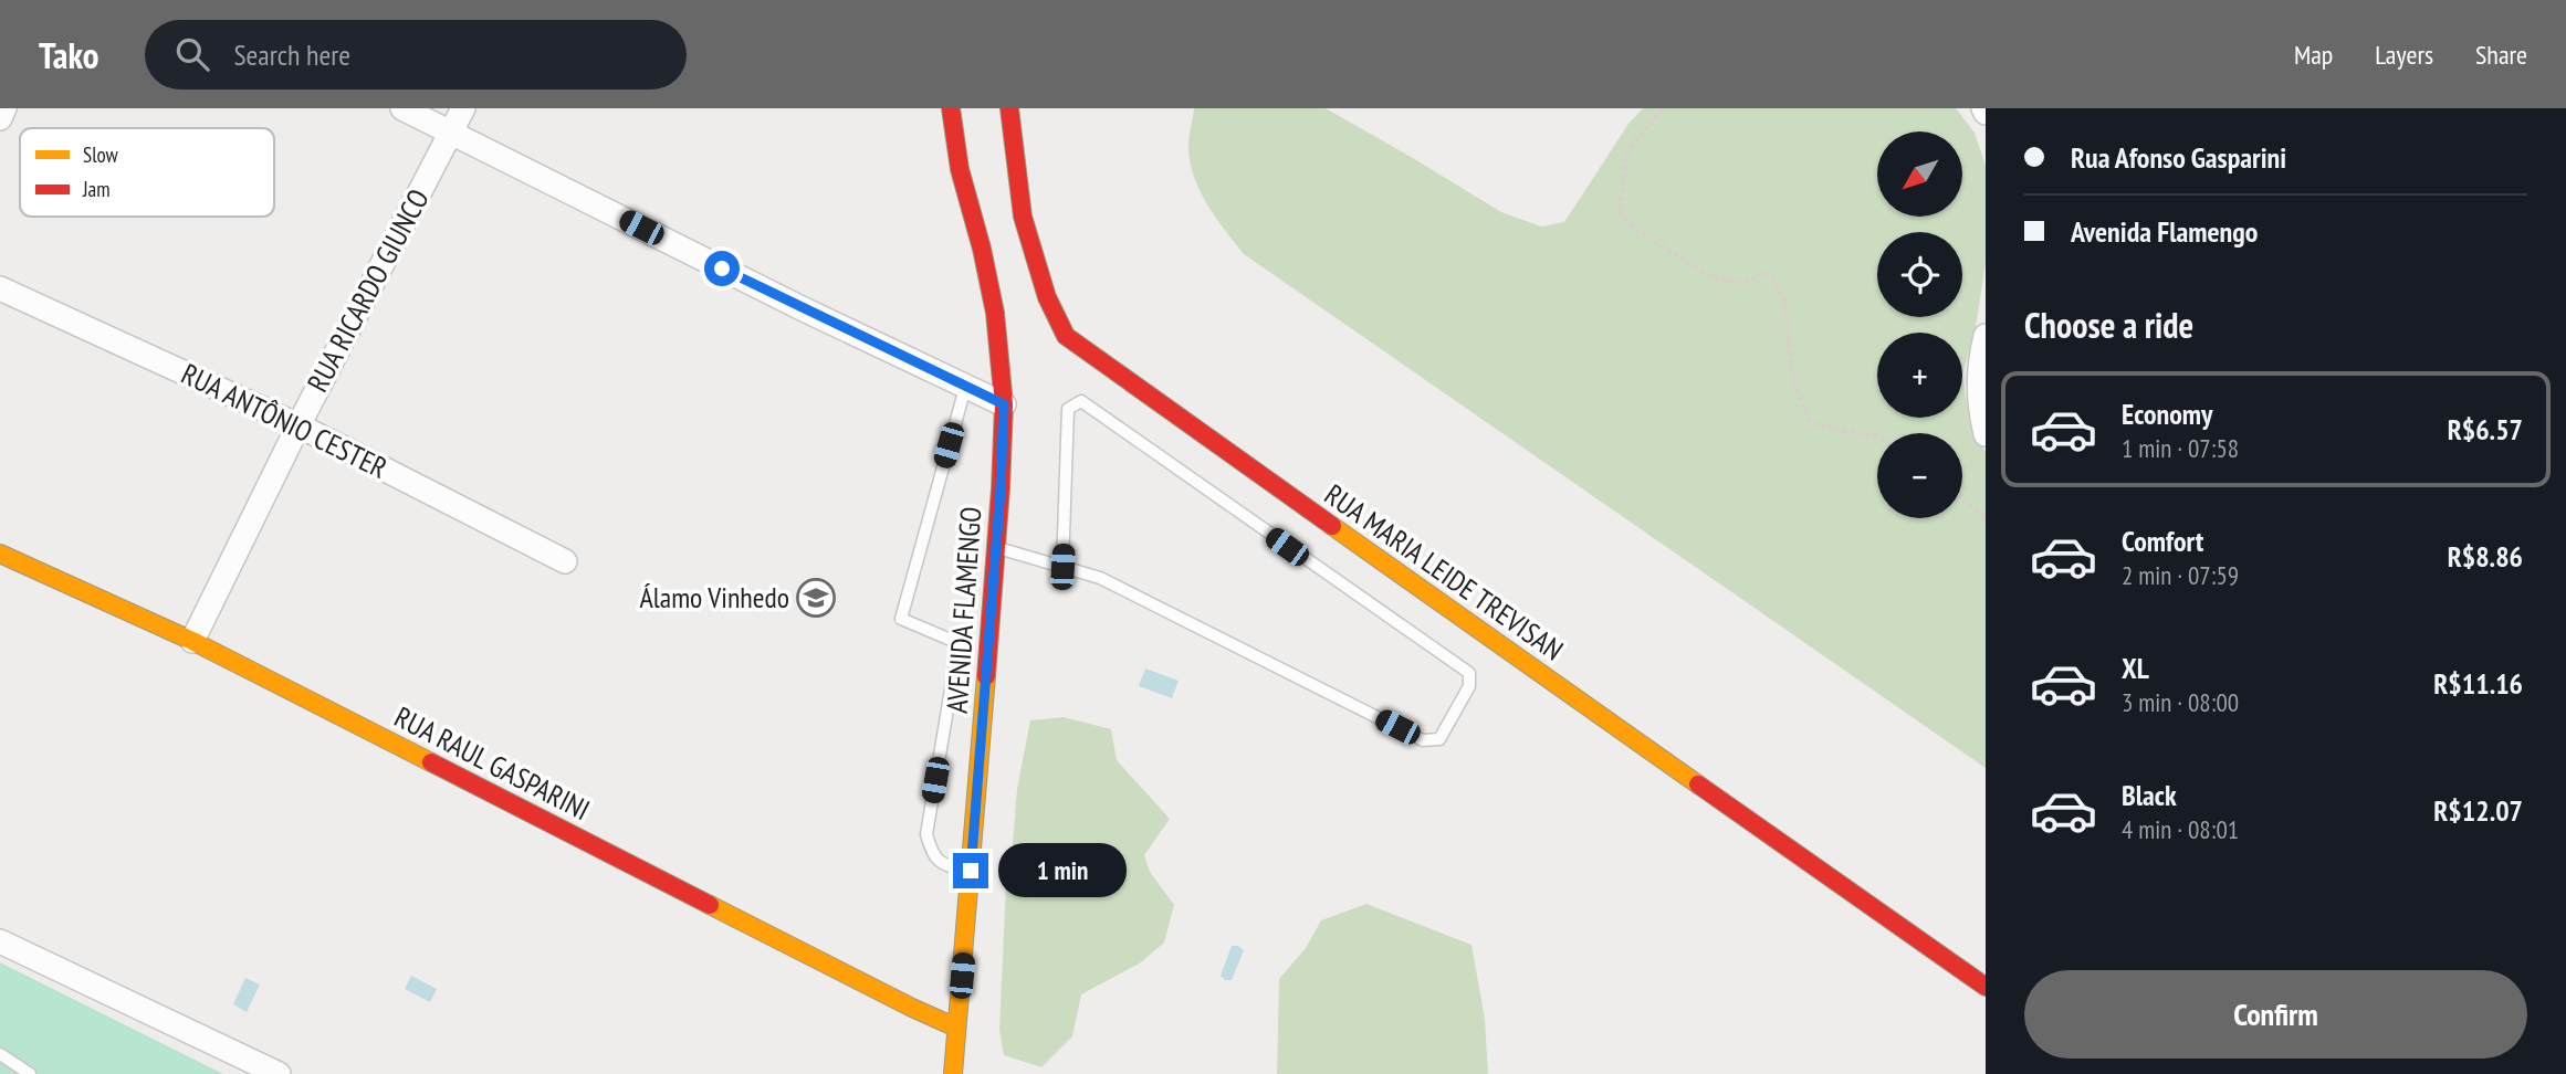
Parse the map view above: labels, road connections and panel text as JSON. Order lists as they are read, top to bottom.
{
  "streets": {
    "street": [
      "RUA RICARDO GIUNCO",
      "RUA ANTÔNIO CESTER",
      "RUA MARIA LEIDE TREVISAN",
      "AVENIDA FLAMENGO",
      "RUA RAUL GASPARINI"
    ]
  },
  "crossings": [
    ["RUA RICARDO GIUNCO", "RUA ANTÔNIO CESTER"],
    ["RUA RICARDO GIUNCO", "RUA RAUL GASPARINI"],
    ["AVENIDA FLAMENGO", "RUA RAUL GASPARINI"]
  ],
  "places": {
    "school or university": ["Álamo Vinhedo"]
  },
  "legend": ["Slow", "Jam"],
  "north": "bottom left",
  "page": {
    "header": "Tako",
    "search": "Search here",
    "nav": ["Map", "Layers", "Share"],
    "banner": ["Rua Afonso Gasparini", "Avenida Flamengo"],
    "map_buttons": ["+", "−"],
    "heading": "Choose a ride",
    "list": [
      {
        "name": "Economy",
        "note": "1 min · 07:58",
        "value": "R$6.57"
      },
      {
        "name": "Comfort",
        "note": "2 min · 07:59",
        "value": "R$8.86"
      },
      {
        "name": "XL",
        "note": "3 min · 08:00",
        "value": "R$11.16"
      },
      {
        "name": "Black",
        "note": "4 min · 08:01",
        "value": "R$12.07"
      }
    ],
    "bubble": "1 min",
    "buttons": "Confirm"
  }
}
